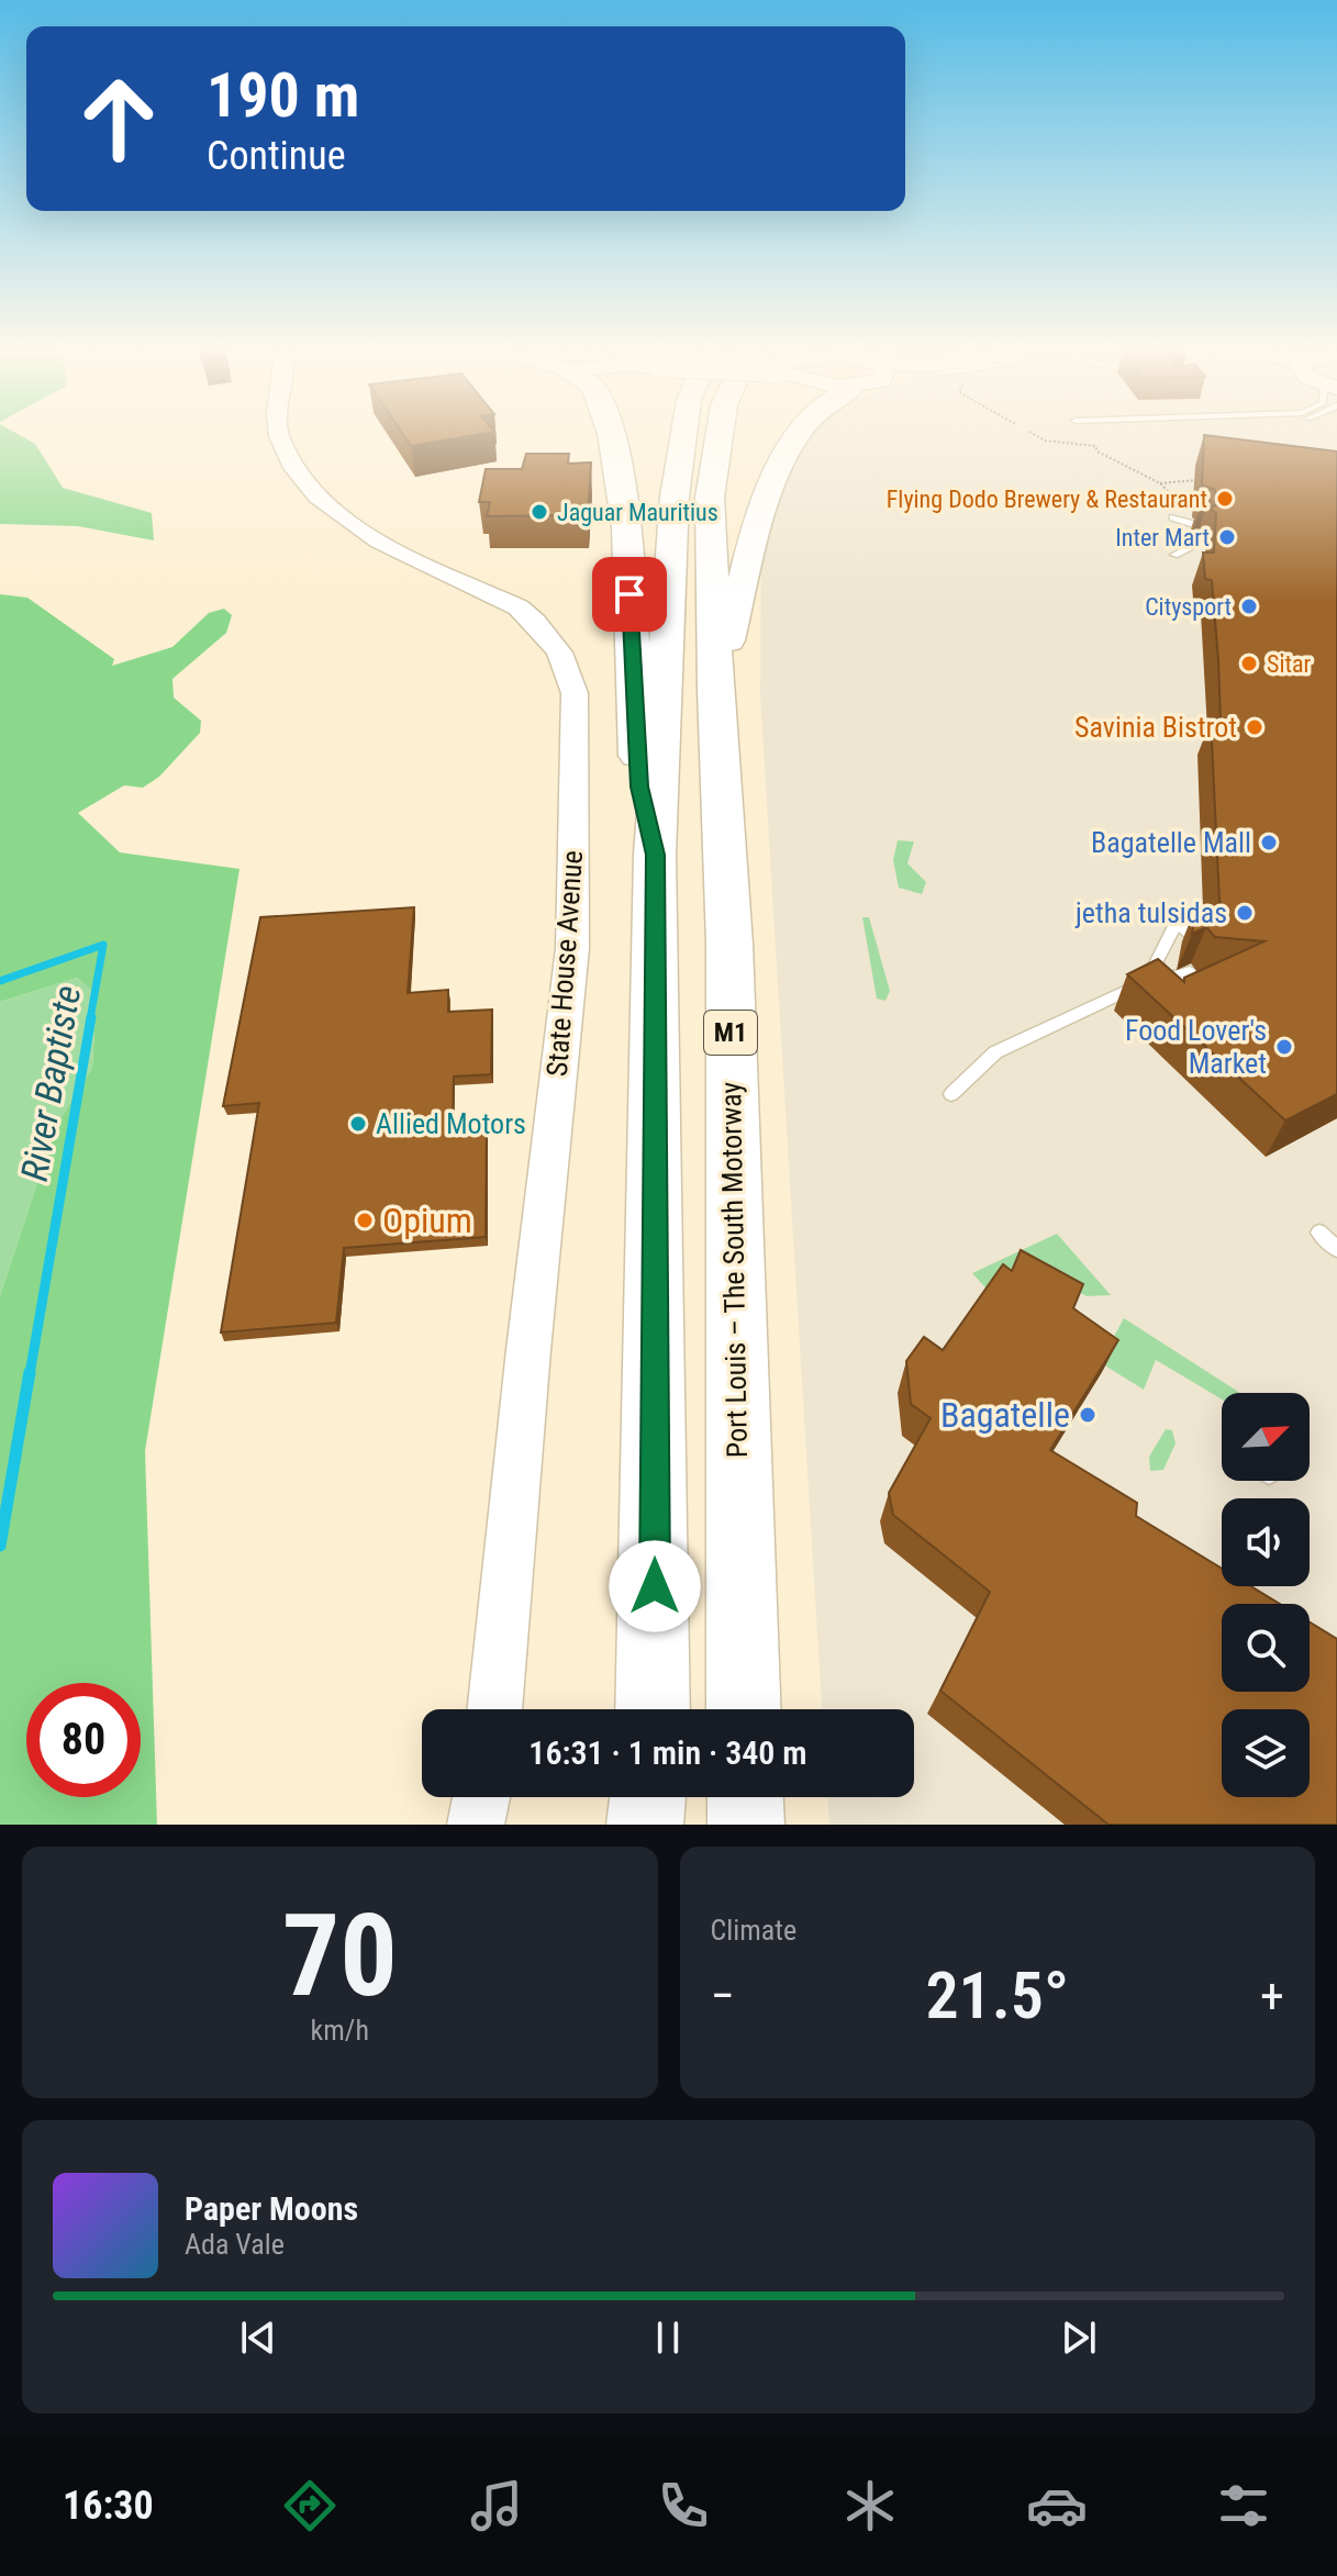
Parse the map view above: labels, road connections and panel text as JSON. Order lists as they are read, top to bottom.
{
  "streets": {
    "highway": ["M1", "Port Louis – The South Motorway"],
    "street": ["State House Avenue"]
  },
  "water": ["River Baptiste"],
  "places": [
    "Flying Dodo Brewery & Restaurant",
    "Jaguar Mauritius",
    "Inter Mart",
    "Citysport",
    "Sitar",
    "Savinia Bistrot",
    "Bagatelle Mall",
    "jetha tulsidas",
    "Food Lover's Market",
    "Allied Motors",
    "Opium",
    "Bagatelle"
  ],
  "north": "top right",
  "page": {
    "turn": ["190 m", "Continue"],
    "limit": "80",
    "trip": "16:31 · 1 min · 340 m",
    "tile": [
      ["70", "km/h"],
      "Climate"
    ],
    "heat": ["−", "21.5°", "+"],
    "song": ["Paper Moons", "Ada Vale"],
    "tabs": "16:30"
  }
}
